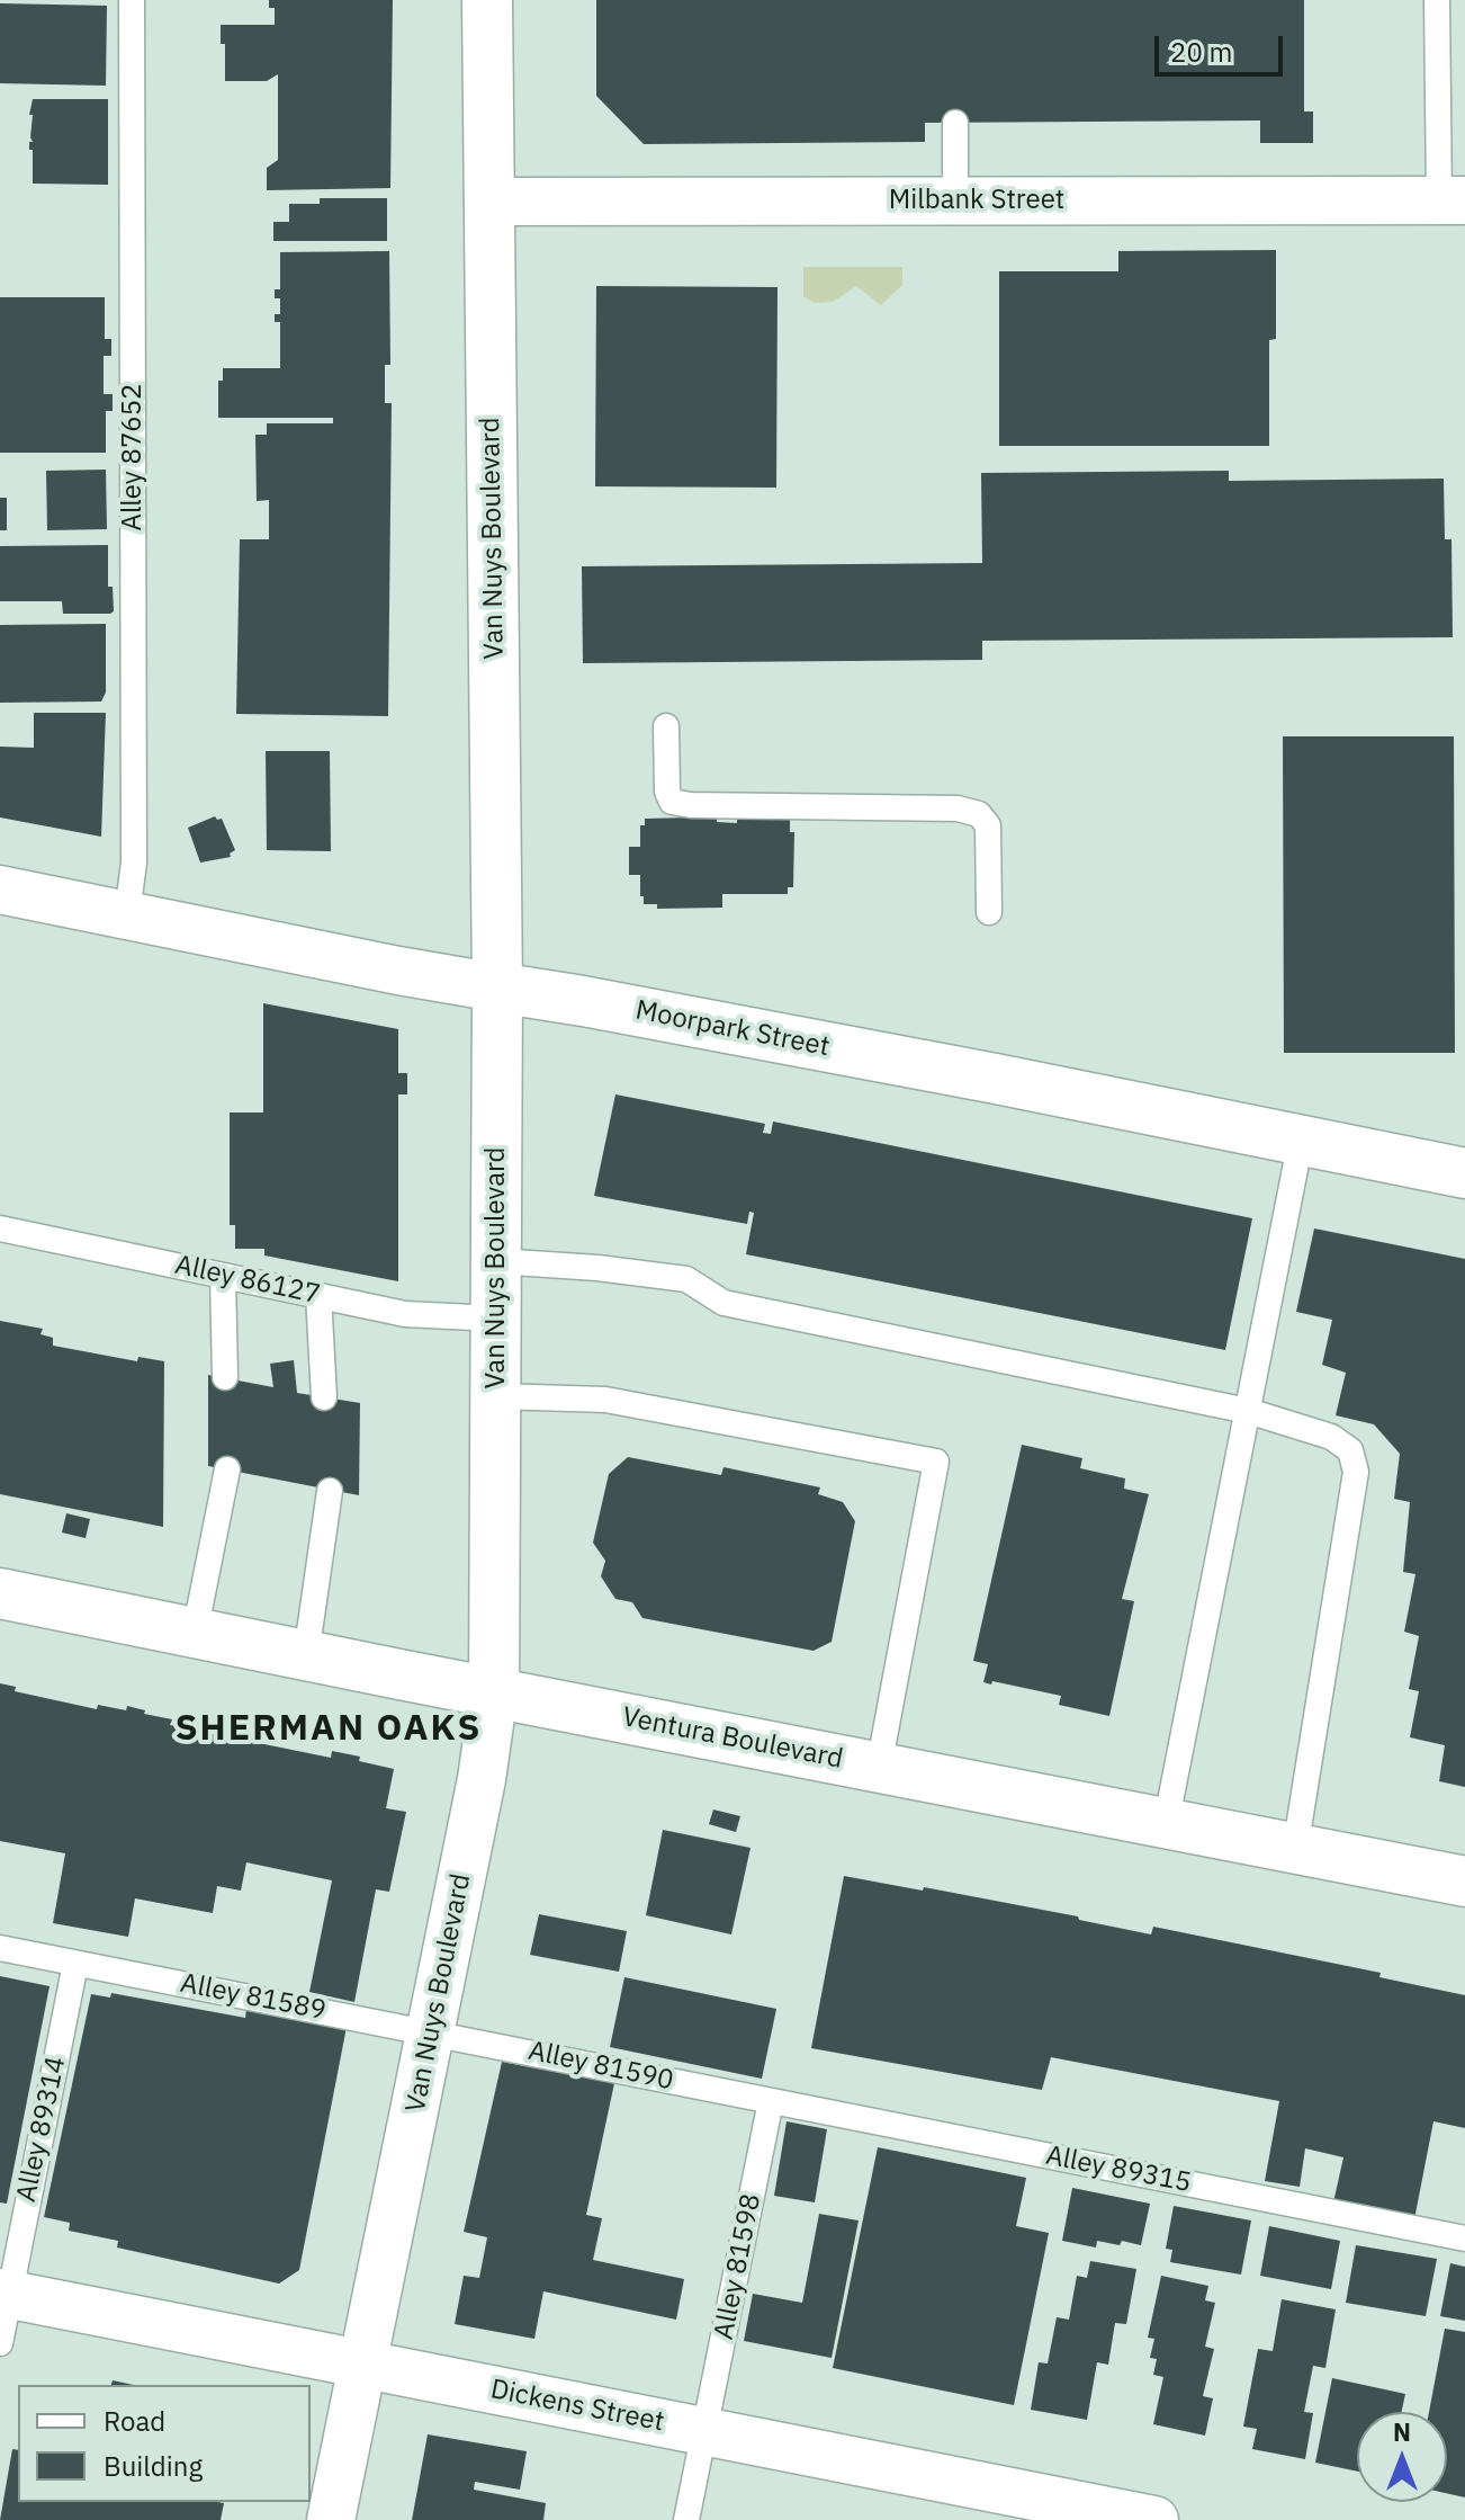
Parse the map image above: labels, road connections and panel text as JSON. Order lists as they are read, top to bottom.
{
  "streets": {
    "main road": ["Van Nuys Boulevard", "Moorpark Street", "Ventura Boulevard"],
    "street": ["Milbank Street", "Dickens Street"],
    "lane": [
      "Alley 87652",
      "Alley 86127",
      "Alley 81589",
      "Alley 81590",
      "Alley 89314",
      "Alley 89315",
      "Alley 81598"
    ]
  },
  "crossings": [
    ["Milbank Street", "Van Nuys Boulevard"],
    ["Alley 87652", "Moorpark Street"],
    ["Van Nuys Boulevard", "Moorpark Street"],
    ["Van Nuys Boulevard", "Alley 86127"],
    ["Van Nuys Boulevard", "Ventura Boulevard"],
    ["Van Nuys Boulevard", "Alley 81589"],
    ["Van Nuys Boulevard", "Alley 81590"],
    ["Van Nuys Boulevard", "Dickens Street"],
    ["Alley 81589", "Alley 81590"],
    ["Alley 81589", "Alley 89314"],
    ["Alley 81590", "Alley 89315"],
    ["Alley 81590", "Alley 81598"],
    ["Alley 89314", "Dickens Street"],
    ["Alley 89315", "Alley 81598"],
    ["Alley 81598", "Dickens Street"]
  ],
  "districts": ["SHERMAN OAKS"],
  "legend": ["Road", "Building"],
  "scale_bar": "20 m",
  "north": "top"
}
